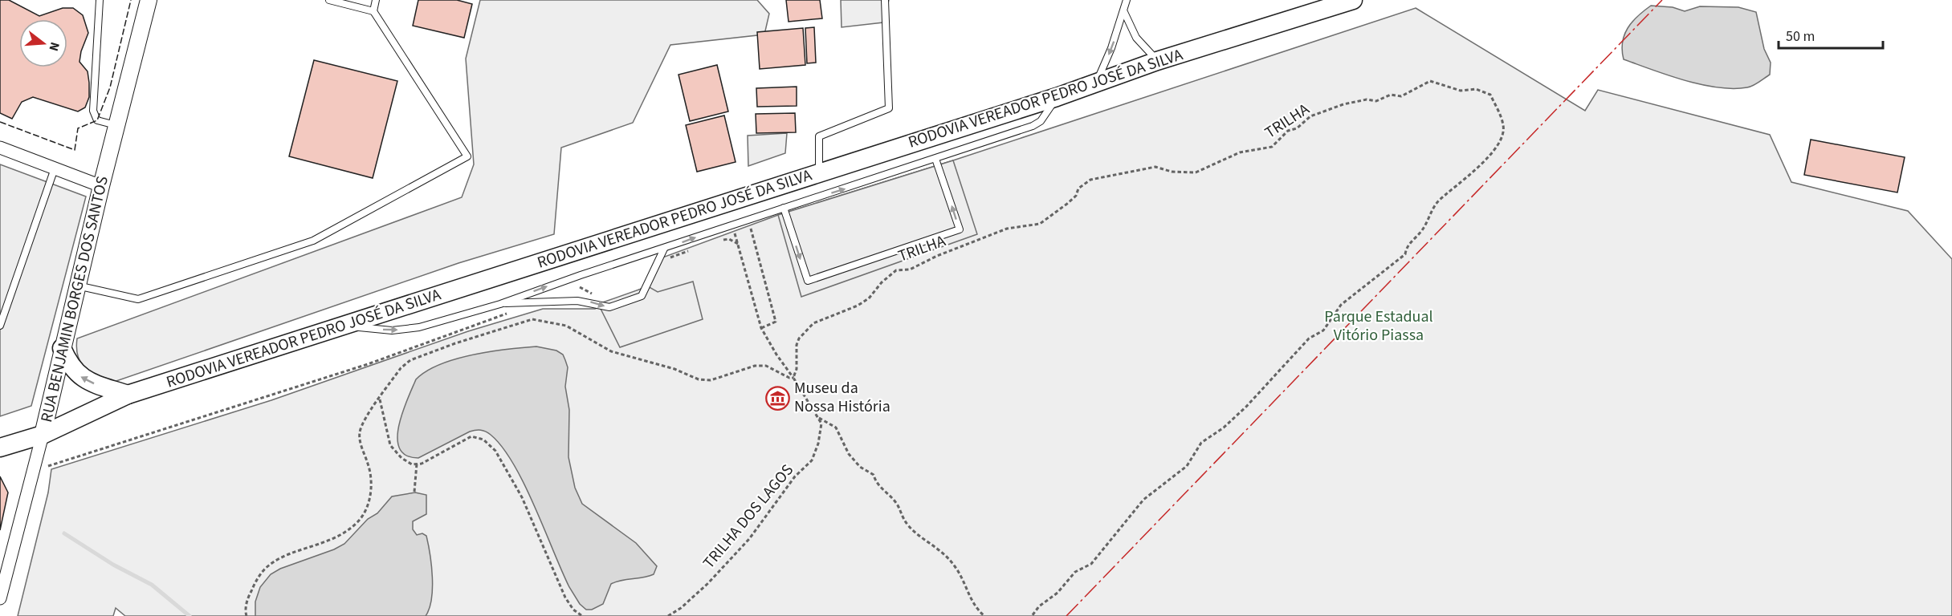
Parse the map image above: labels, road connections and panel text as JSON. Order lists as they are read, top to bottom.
{
  "streets": {
    "main road": ["RODOVIA VEREADOR PEDRO JOSÉ DA SILVA"],
    "street": ["RUA BENJAMIN BORGES DOS SANTOS"],
    "path": ["TRILHA", "TRILHA DOS LAGOS"]
  },
  "crossings": [
    ["RODOVIA VEREADOR PEDRO JOSÉ DA SILVA", "RUA BENJAMIN BORGES DOS SANTOS"]
  ],
  "parks": ["Parque Estadual Vitório Piassa"],
  "places": {
    "museum": ["Museu da Nossa História"]
  },
  "scale_bar": "50 m",
  "north": "right"
}
